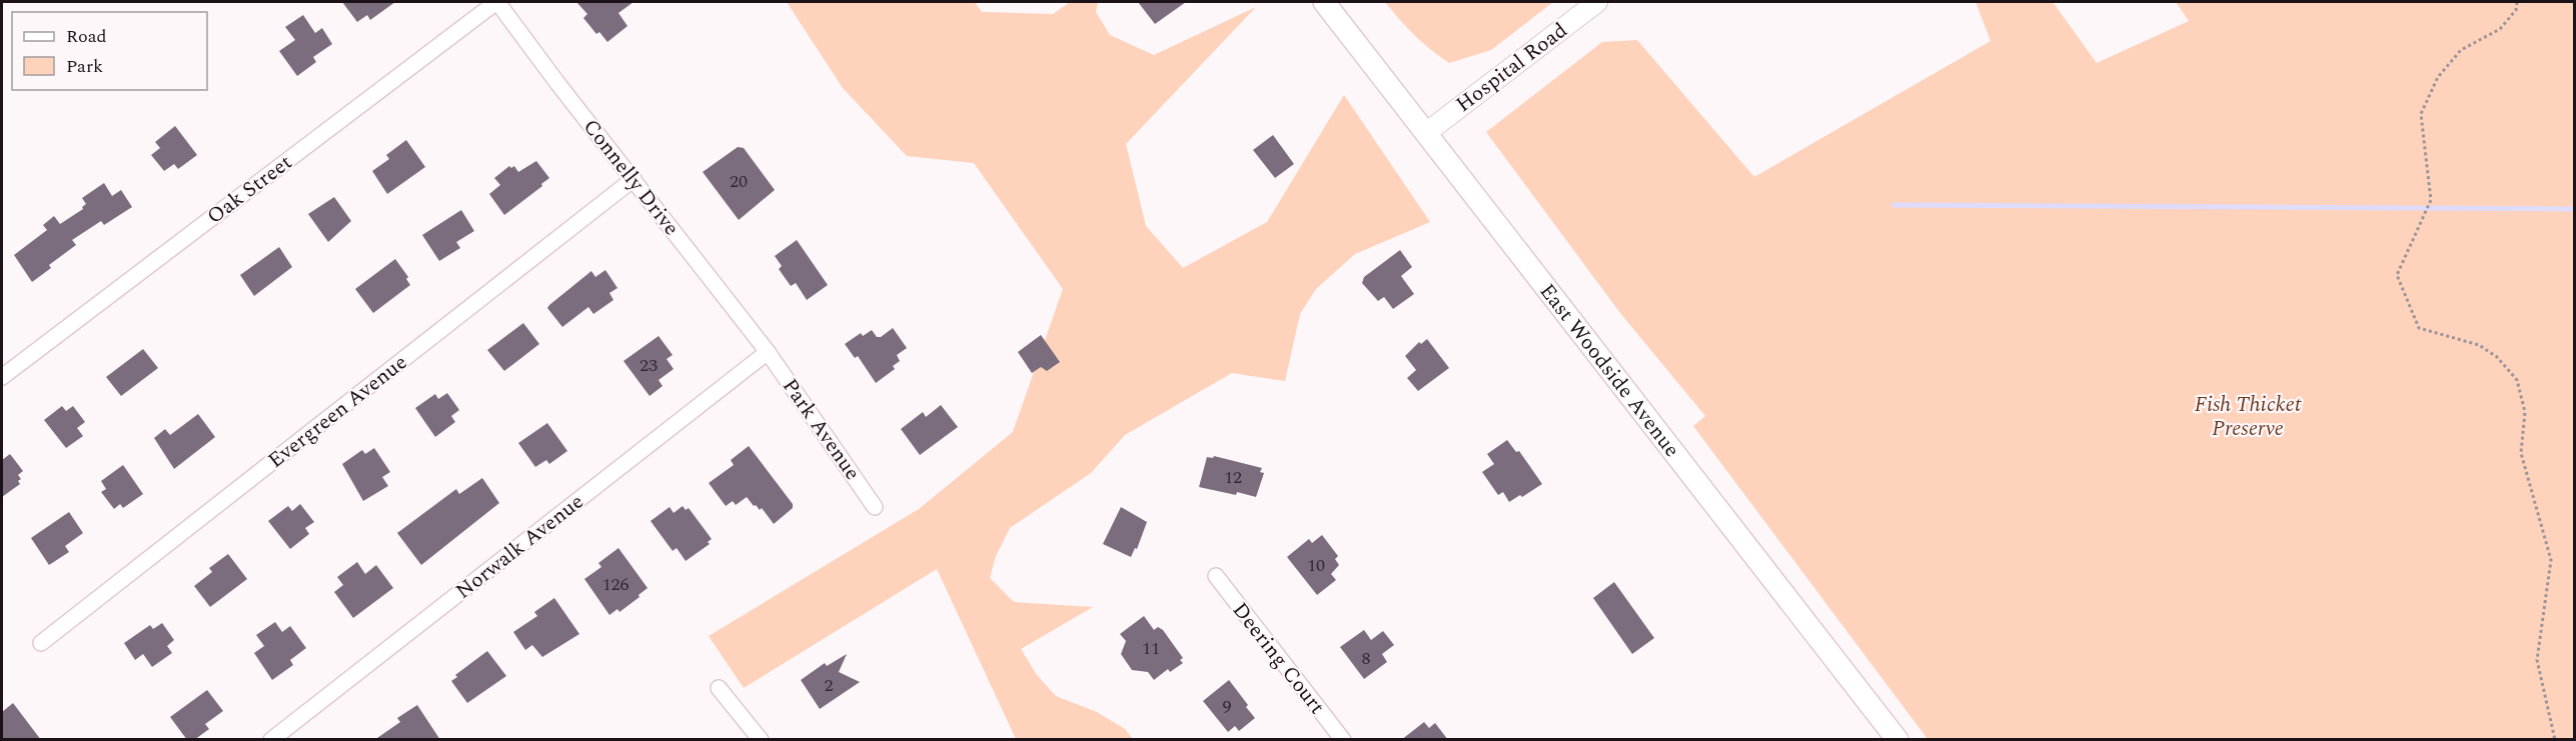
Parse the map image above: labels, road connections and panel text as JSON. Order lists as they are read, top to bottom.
{
  "streets": {
    "main road": ["East Woodside Avenue"],
    "street": [
      "Hospital Road",
      "Connelly Drive",
      "Oak Street",
      "Evergreen Avenue",
      "Park Avenue",
      "Norwalk Avenue",
      "Deering Court"
    ]
  },
  "crossings": [
    ["Hospital Road", "East Woodside Avenue"],
    ["Connelly Drive", "Oak Street"],
    ["Connelly Drive", "Evergreen Avenue"],
    ["Connelly Drive", "Park Avenue"],
    ["Connelly Drive", "Norwalk Avenue"],
    ["Park Avenue", "Norwalk Avenue"]
  ],
  "parks": ["Fish Thicket Preserve"],
  "house_numbers": [
    "20",
    "23",
    "12",
    "10",
    "126",
    "11",
    "8",
    "2",
    "9"
  ],
  "legend": ["Road", "Park"]
}
